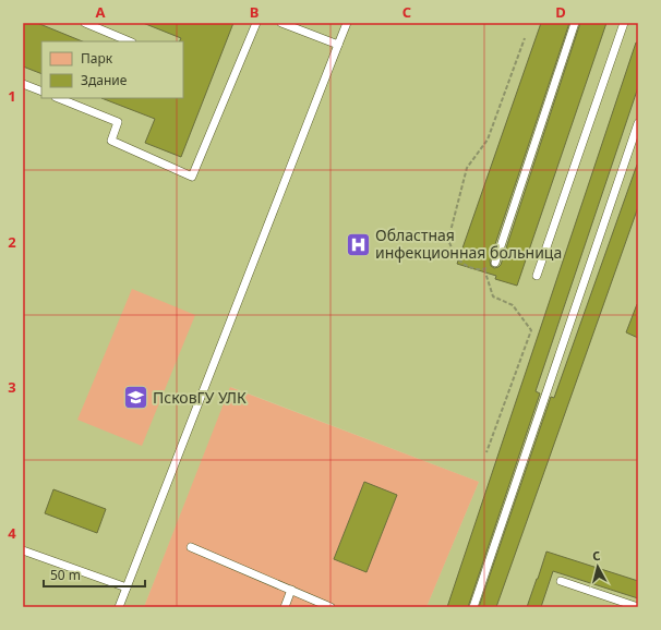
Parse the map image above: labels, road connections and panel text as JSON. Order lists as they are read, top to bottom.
{
  "places": {
    "hospital": ["Областная инфекционная больница"],
    "school or university": ["ПсковГУ УЛК"]
  },
  "legend": ["Парк", "Здание"],
  "scale_bar": "50 m",
  "north": "top",
  "grid": {
    "columns": [
      "A",
      "B",
      "C",
      "D"
    ],
    "rows": [
      "1",
      "2",
      "3",
      "4"
    ]
  }
}
